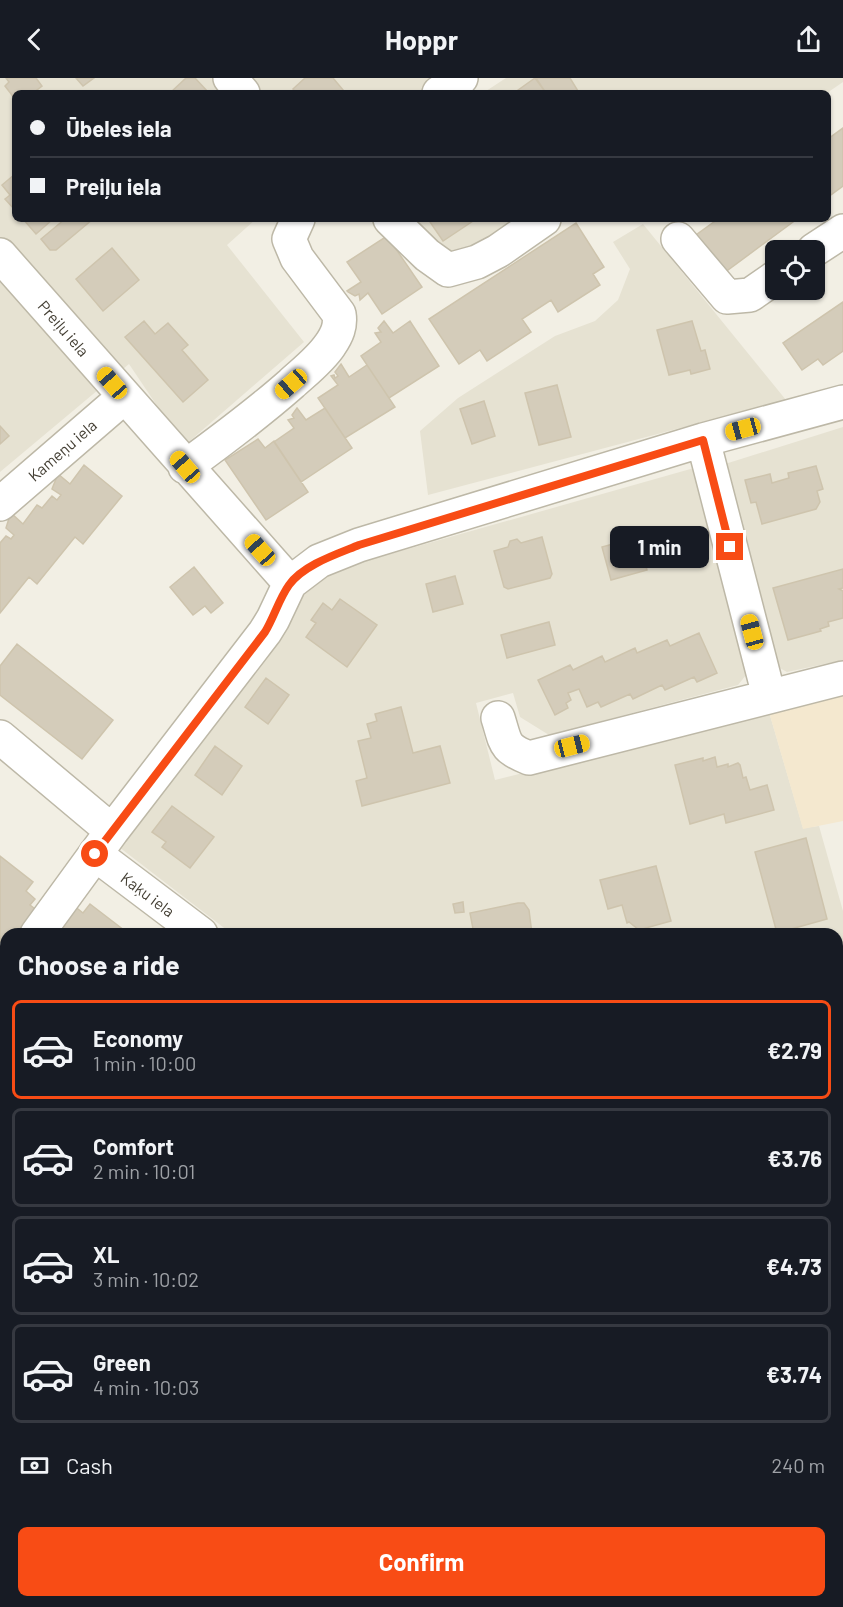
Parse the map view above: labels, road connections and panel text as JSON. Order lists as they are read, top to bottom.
{
  "streets": {
    "street": ["Preiļu iela", "Kameņu iela", "Kaķu iela"]
  },
  "crossings": [
    ["Preiļu iela", "Kameņu iela"]
  ],
  "page": {
    "header": "Hoppr",
    "banner": ["Ūbeles iela", "Preiļu iela"],
    "bubble": "1 min",
    "heading": "Choose a ride",
    "list": [
      {
        "name": "Economy",
        "note": "1 min · 10:00",
        "value": "€2.79"
      },
      {
        "name": "Comfort",
        "note": "2 min · 10:01",
        "value": "€3.76"
      },
      {
        "name": "XL",
        "note": "3 min · 10:02",
        "value": "€4.73"
      },
      {
        "name": "Green",
        "note": "4 min · 10:03",
        "value": "€3.74"
      }
    ],
    "pay": ["Cash", "240 m"],
    "buttons": "Confirm"
  }
}
